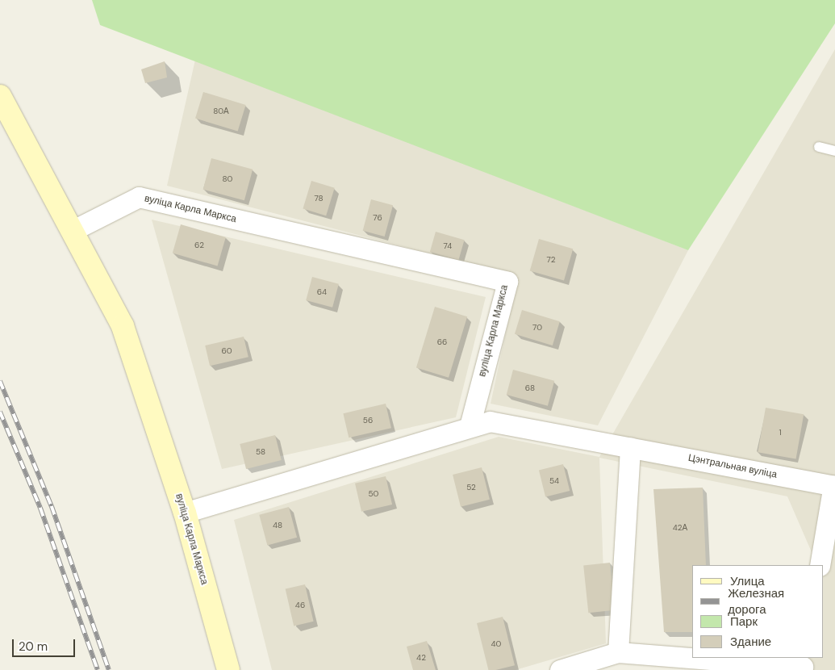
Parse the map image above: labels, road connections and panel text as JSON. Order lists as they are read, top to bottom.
{
  "streets": {
    "street": ["вуліца Карла Маркса", "Цэнтральная вуліца"]
  },
  "crossings": [
    ["вуліца Карла Маркса", "Цэнтральная вуліца"]
  ],
  "house_numbers": [
    "80А",
    "80",
    "78",
    "76",
    "62",
    "74",
    "72",
    "64",
    "70",
    "66",
    "60",
    "68",
    "56",
    "1",
    "58",
    "54",
    "52",
    "50",
    "48",
    "42А",
    "46",
    "40",
    "42"
  ],
  "legend": [
    "Улица",
    "Железная дорога",
    "Парк",
    "Здание"
  ],
  "scale_bar": "20 m"
}
